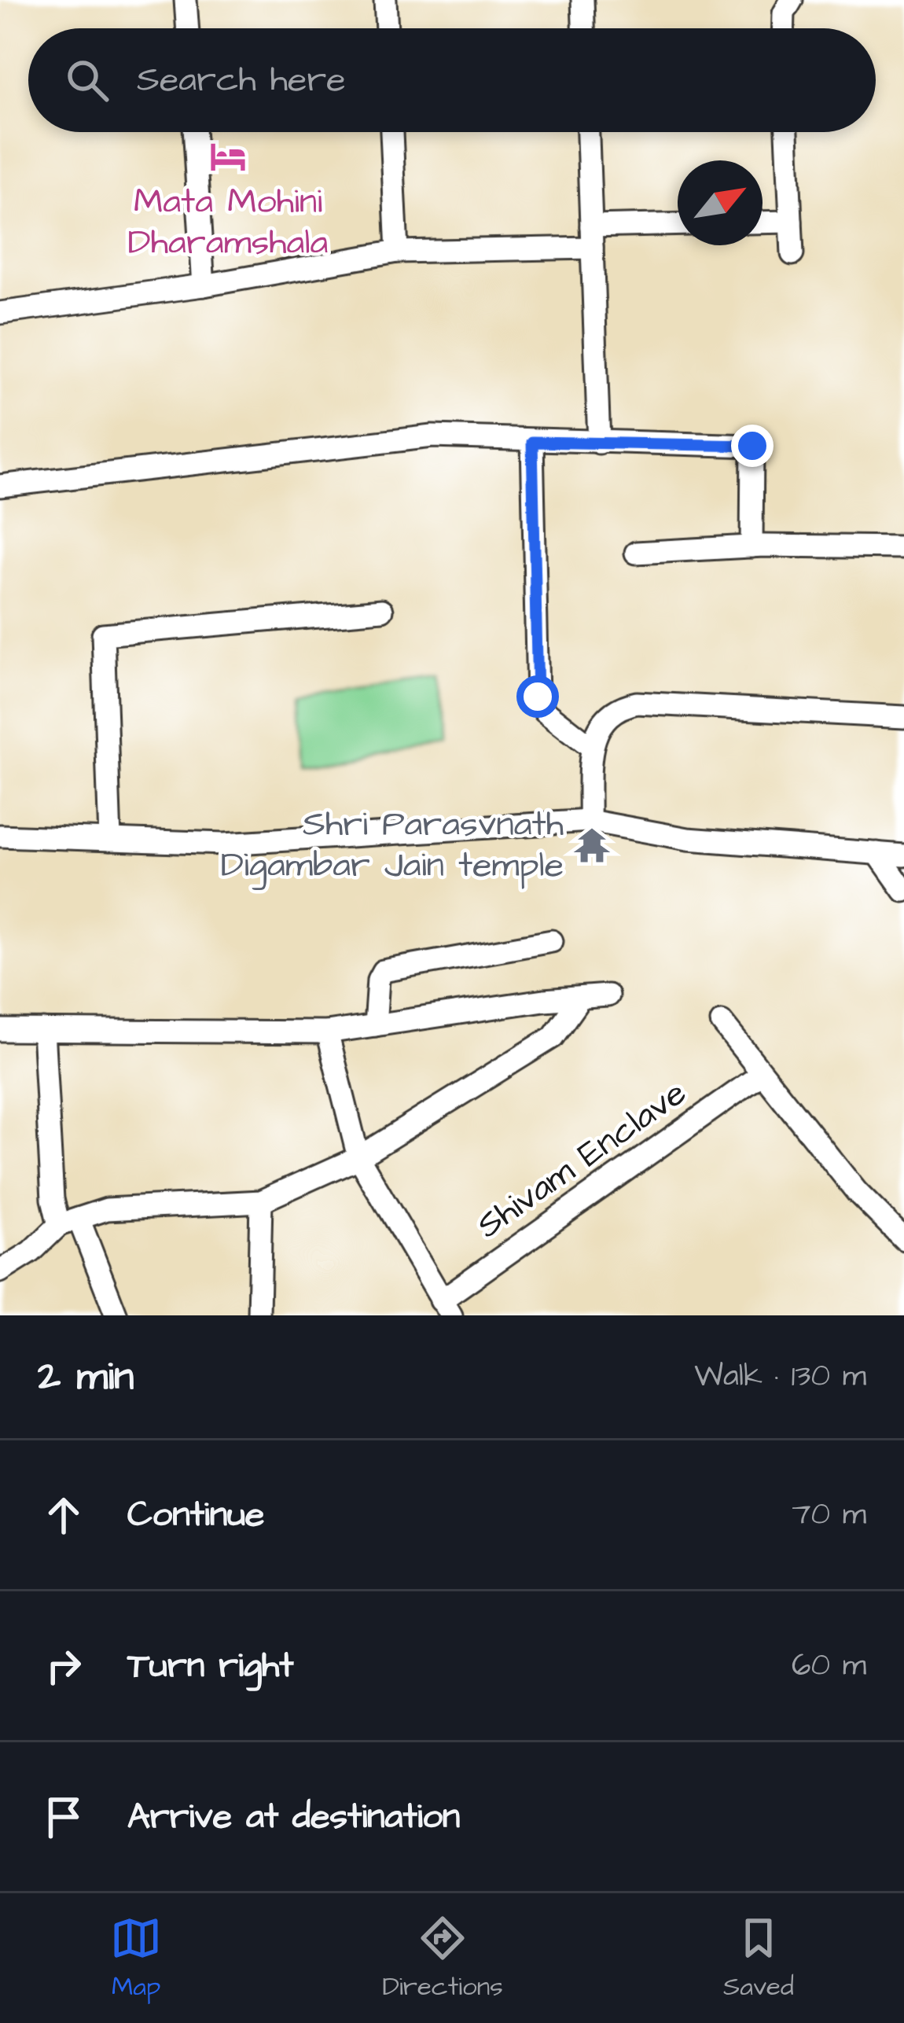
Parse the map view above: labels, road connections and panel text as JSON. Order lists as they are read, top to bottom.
{
  "streets": {
    "street": ["Shivam Enclave"]
  },
  "places": {
    "hotel": ["Mata Mohini Dharamshala"],
    "temple": ["Shri Parasvnath Digambar Jain temple"]
  },
  "north": "top right",
  "page": {
    "search": "Search here",
    "heading": ["2 min", "Walk · 130 m"],
    "list": [
      ["Continue", "70 m"],
      ["Turn right", "60 m"],
      "Arrive at destination"
    ],
    "nav": ["Map", "Directions", "Saved"]
  }
}
